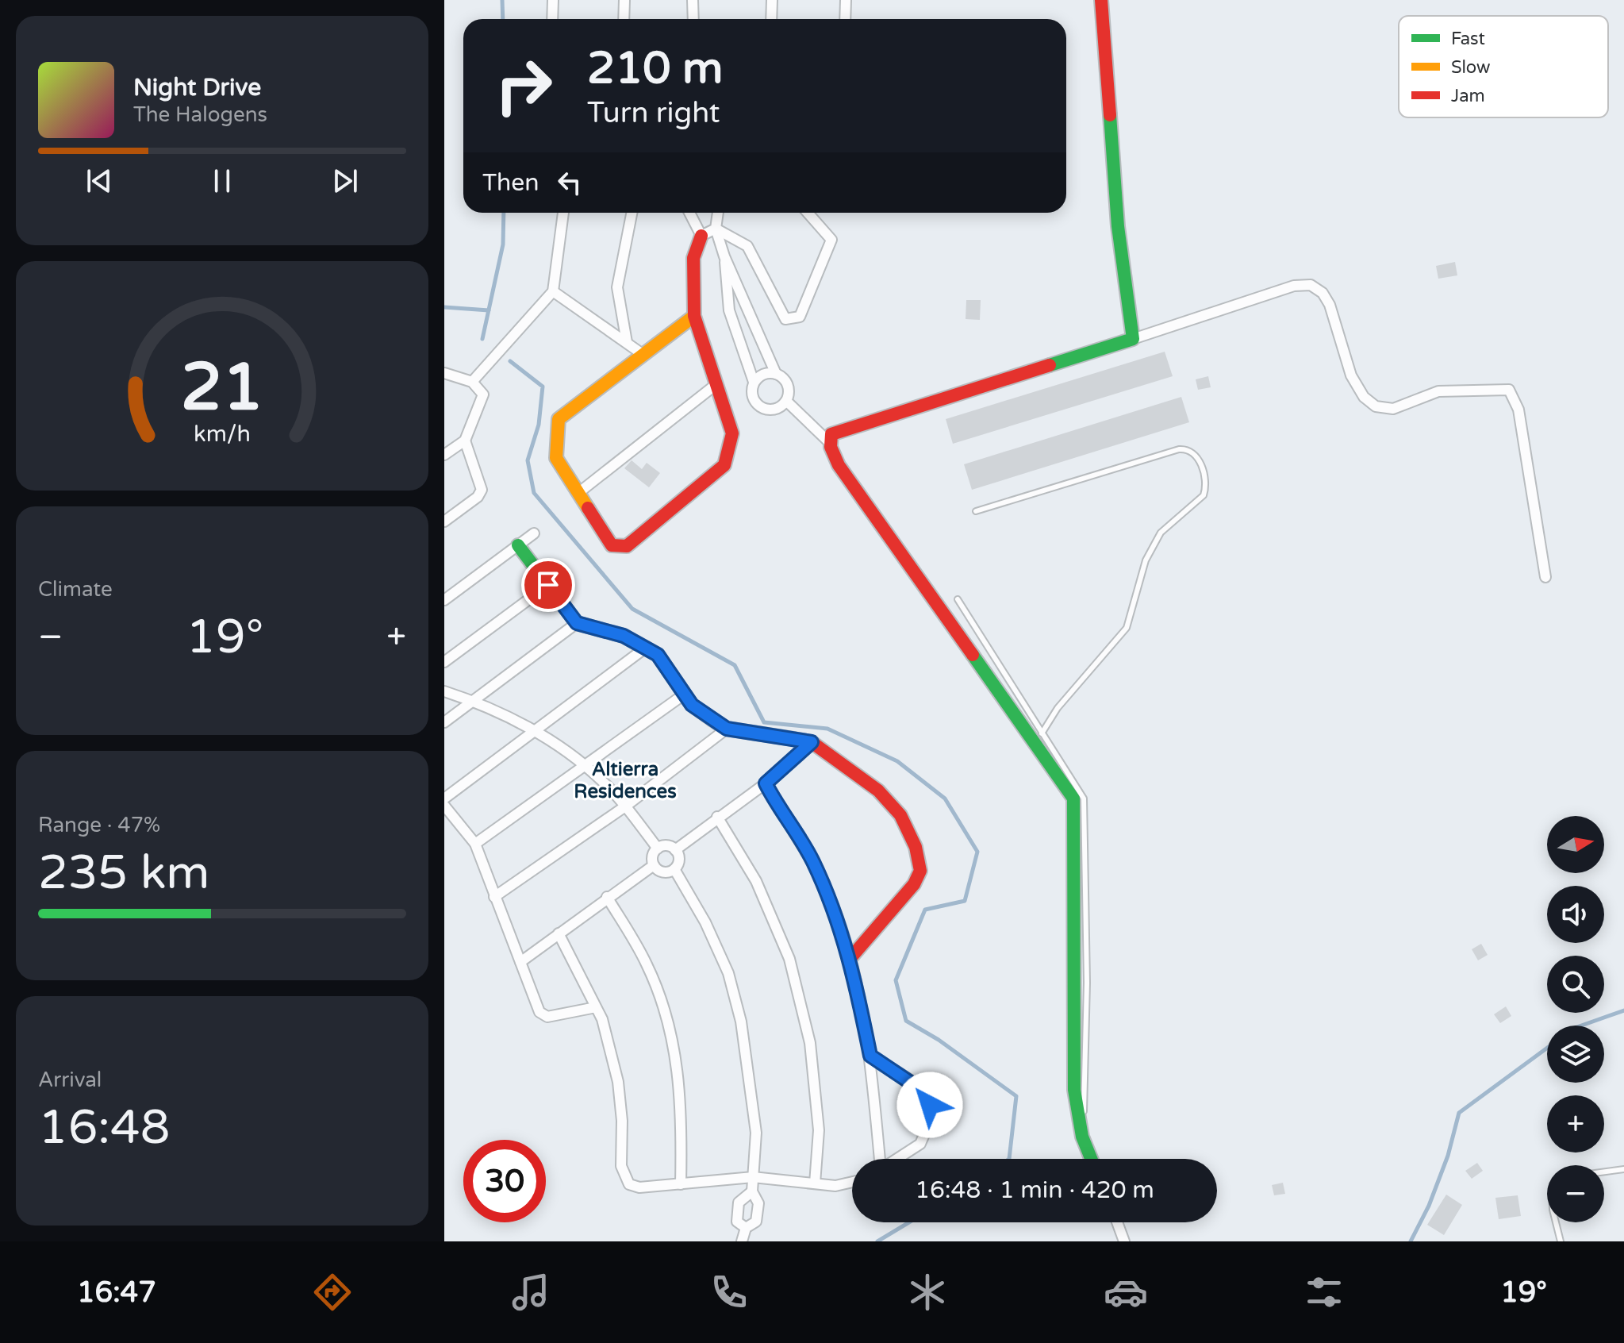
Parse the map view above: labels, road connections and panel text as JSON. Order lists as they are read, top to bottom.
{
  "districts": ["Altierra Residences"],
  "legend": ["Fast", "Slow", "Jam"],
  "north": "right",
  "page": {
    "turn": ["210 m", "Turn right"],
    "song": ["Night Drive", "The Halogens"],
    "then": "Then",
    "tile": [
      "Climate",
      ["Range · 47%", "235 km"],
      ["Arrival", "16:48"]
    ],
    "heat": ["−", "19°", "+"],
    "map_buttons": ["+", "−"],
    "limit": "30",
    "trip": "16:48 · 1 min · 420 m",
    "tabs": ["16:47", "19°"],
    "gauge": ["21", "km/h"]
  }
}
